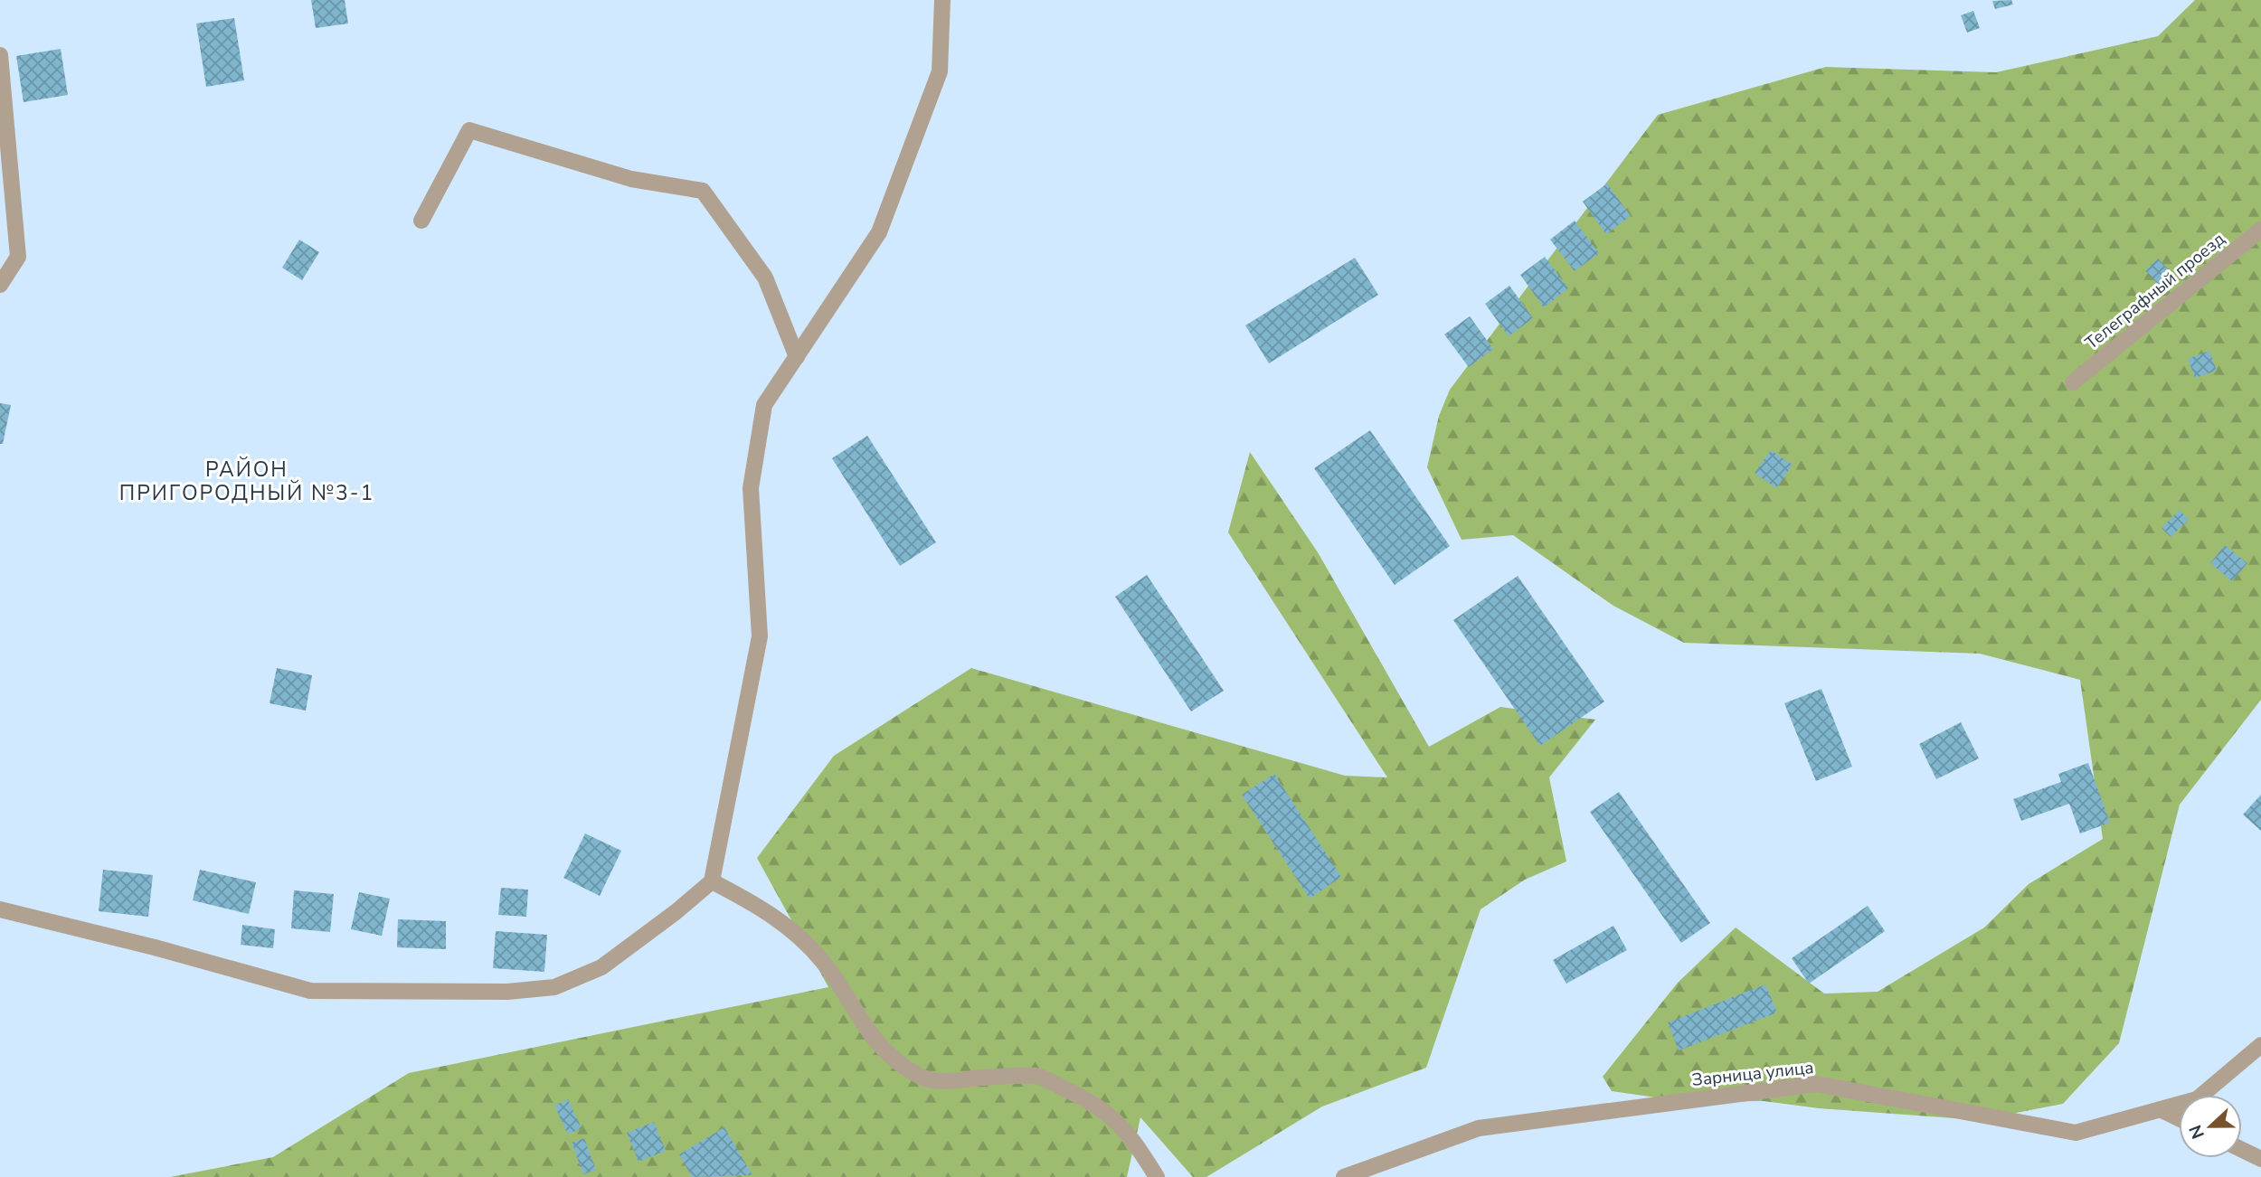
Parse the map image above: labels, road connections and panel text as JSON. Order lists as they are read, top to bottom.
{
  "streets": {
    "street": ["Телеграфный проезд", "Зарница улица"]
  },
  "districts": ["РАЙОН ПРИГОРОДНЫЙ №3-1"],
  "north": "left"
}
